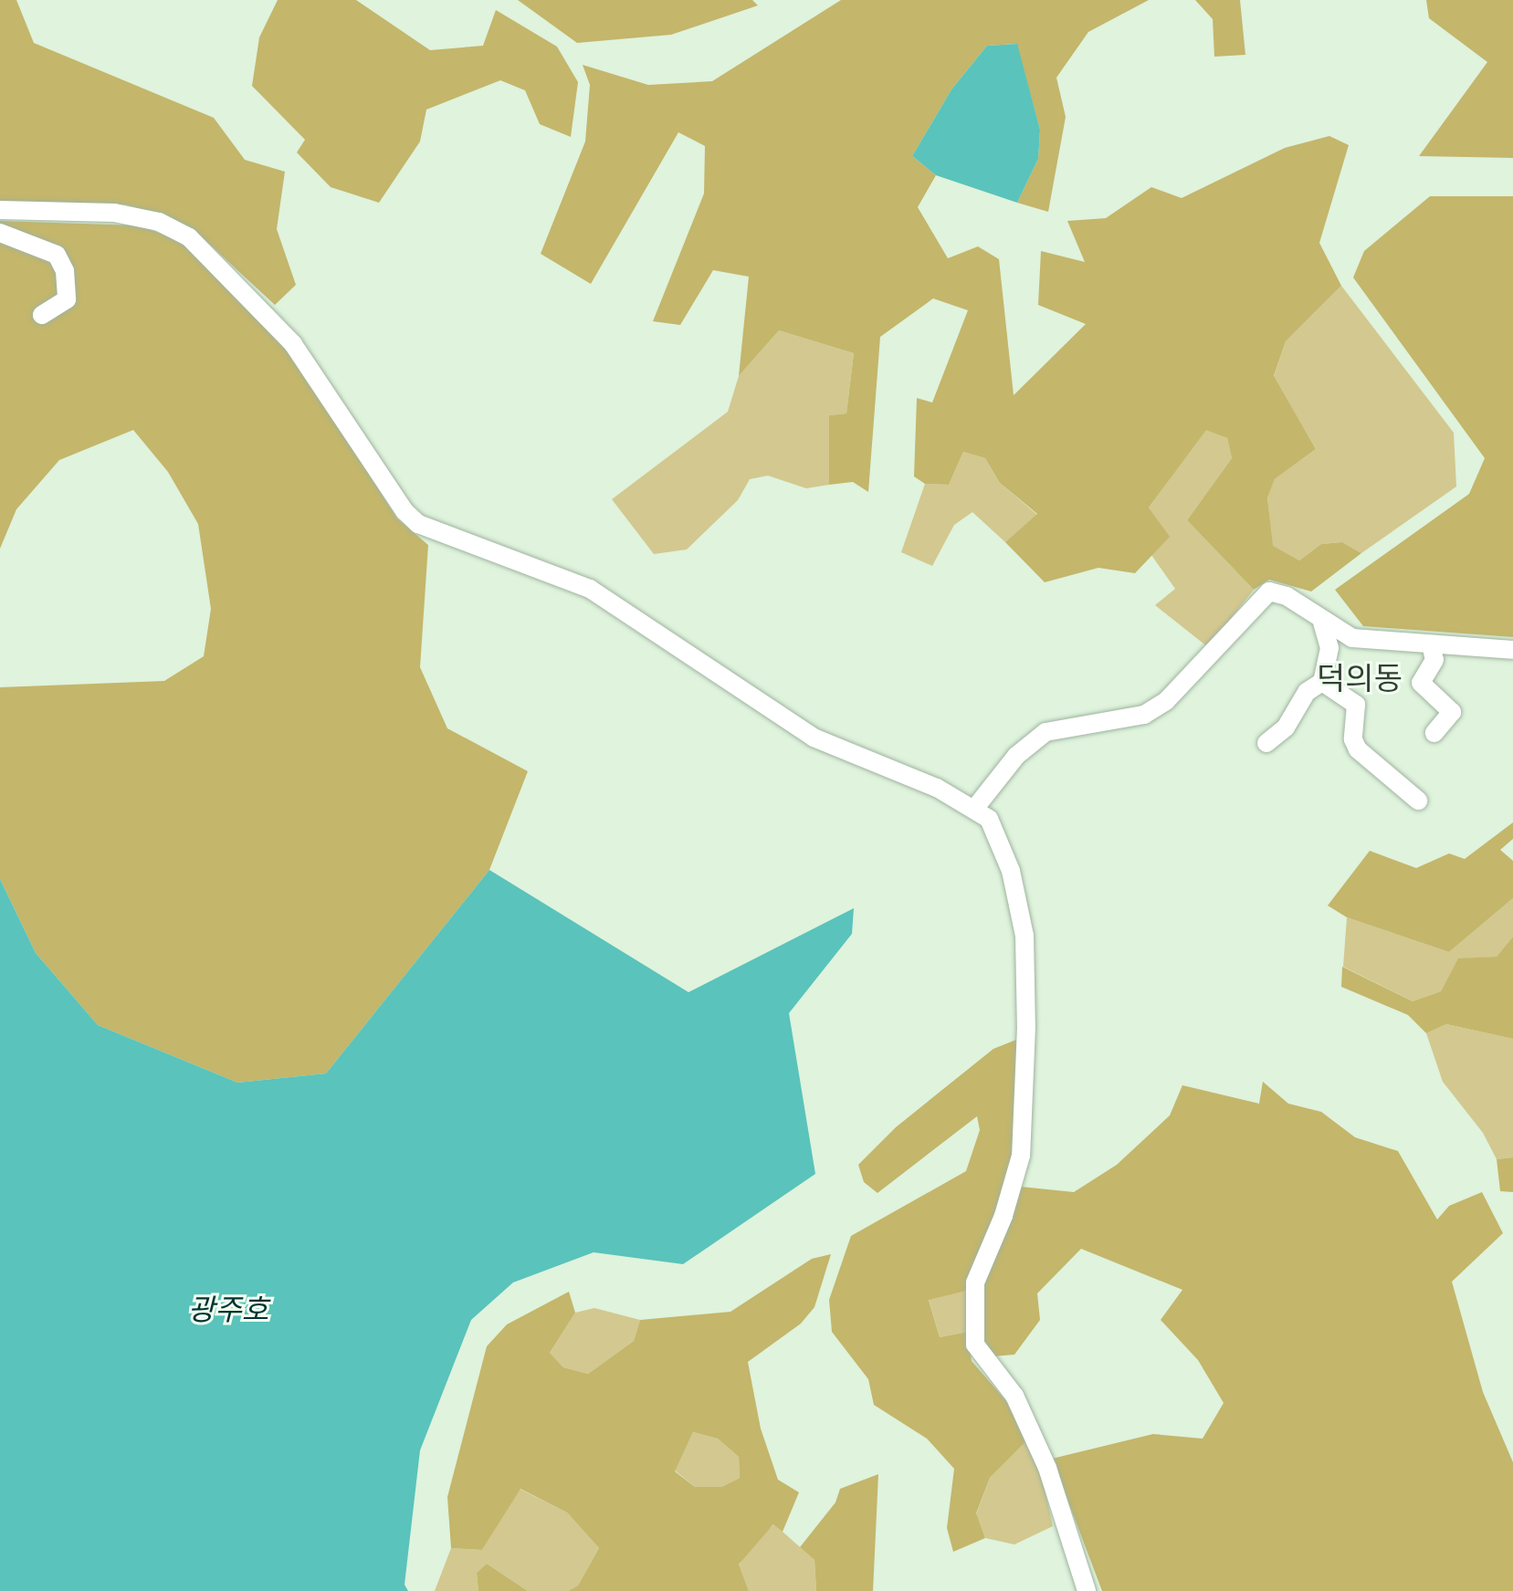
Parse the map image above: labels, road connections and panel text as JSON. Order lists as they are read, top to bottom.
{
  "districts": ["덕의동"],
  "water": ["광주호"]
}
